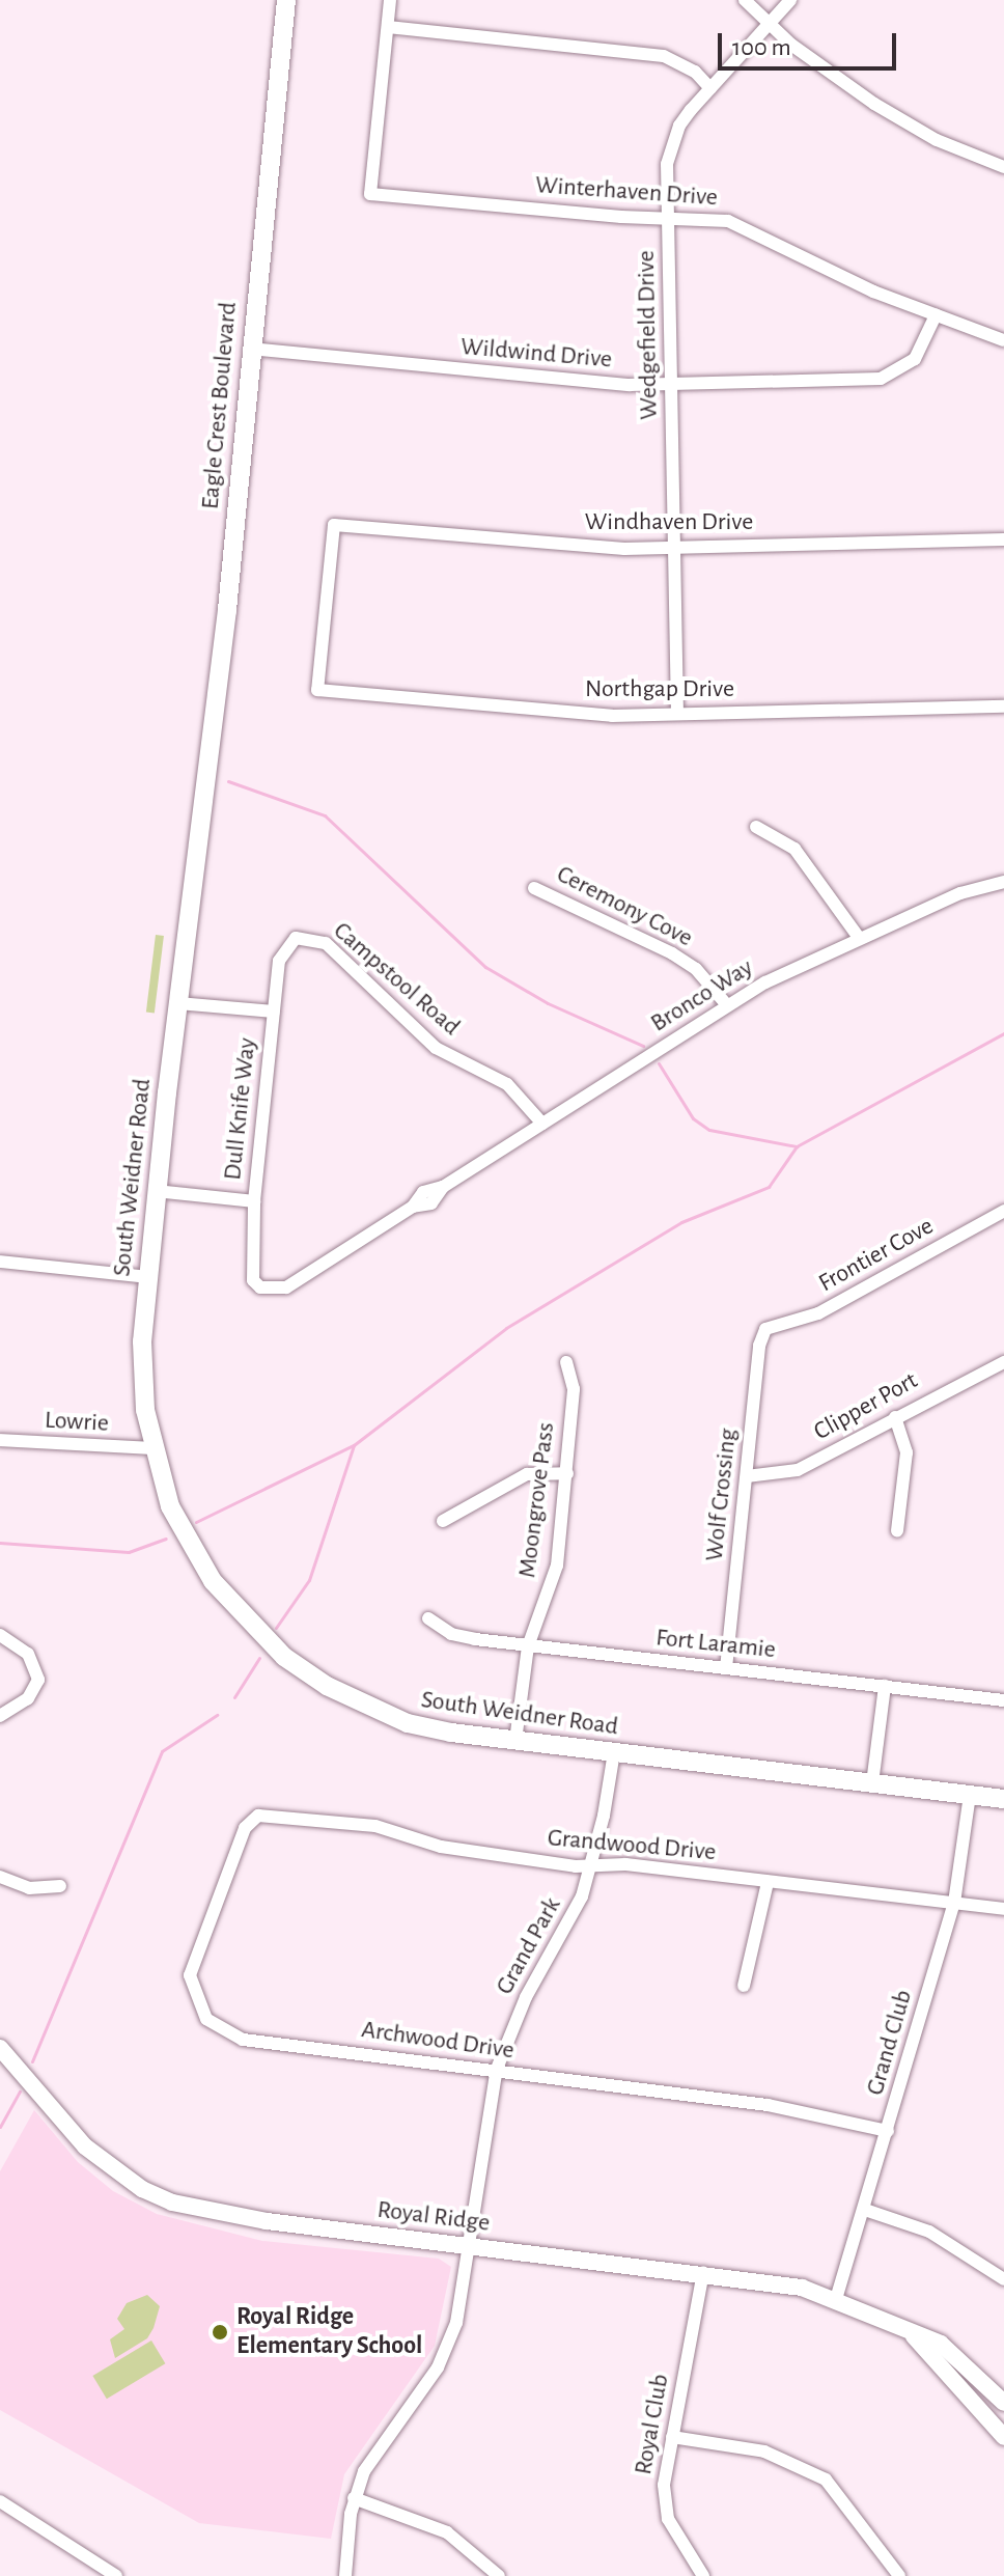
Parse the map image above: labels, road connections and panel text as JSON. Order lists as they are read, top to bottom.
{
  "streets": {
    "main road": ["Eagle Crest Boulevard", "South Weidner Road"],
    "street": [
      "Winterhaven Drive",
      "Wedgefield Drive",
      "Wildwind Drive",
      "Windhaven Drive",
      "Northgap Drive",
      "Ceremony Cove",
      "Campstool Road",
      "Bronco Way",
      "Dull Knife Way",
      "Frontier Cove",
      "Clipper Port",
      "Lowrie",
      "Wolf Crossing",
      "Moongrove Pass",
      "Fort Laramie",
      "Grandwood Drive",
      "Grand Park",
      "Archwood Drive",
      "Grand Club",
      "Royal Ridge",
      "Royal Club"
    ]
  },
  "crossings": [
    ["Winterhaven Drive", "Wedgefield Drive"],
    ["Winterhaven Drive", "Wildwind Drive"],
    ["Wedgefield Drive", "Wildwind Drive"],
    ["Wedgefield Drive", "Windhaven Drive"],
    ["Wedgefield Drive", "Northgap Drive"],
    ["Wildwind Drive", "Eagle Crest Boulevard"],
    ["Eagle Crest Boulevard", "South Weidner Road"],
    ["Windhaven Drive", "Northgap Drive"],
    ["Ceremony Cove", "Bronco Way"],
    ["Campstool Road", "Bronco Way"],
    ["Campstool Road", "Dull Knife Way"],
    ["Bronco Way", "Dull Knife Way"],
    ["South Weidner Road", "Lowrie"],
    ["South Weidner Road", "Moongrove Pass"],
    ["South Weidner Road", "Grand Park"],
    ["South Weidner Road", "Grand Club"],
    ["Frontier Cove", "Wolf Crossing"],
    ["Clipper Port", "Wolf Crossing"],
    ["Wolf Crossing", "Fort Laramie"],
    ["Moongrove Pass", "Fort Laramie"],
    ["Grandwood Drive", "Grand Park"],
    ["Grandwood Drive", "Archwood Drive"],
    ["Grandwood Drive", "Grand Club"],
    ["Grand Park", "Archwood Drive"],
    ["Grand Park", "Royal Ridge"],
    ["Archwood Drive", "Grand Club"],
    ["Grand Club", "Royal Ridge"],
    ["Royal Ridge", "Royal Club"]
  ],
  "places": ["Royal Ridge Elementary School"],
  "scale_bar": "100 m"
}
